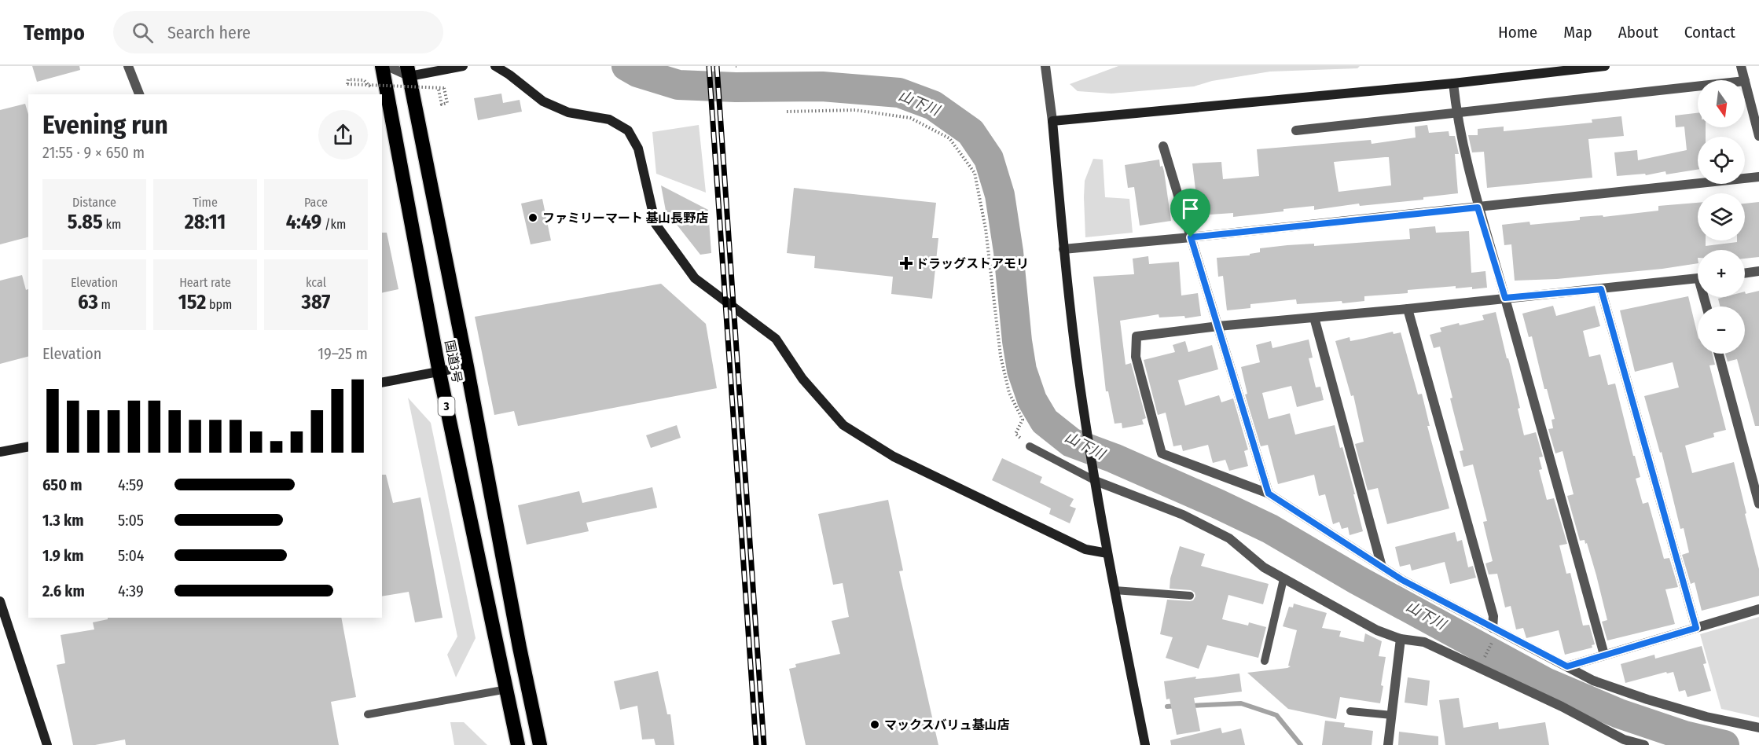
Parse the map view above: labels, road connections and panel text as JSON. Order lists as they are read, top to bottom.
{
  "streets": {
    "highway": ["国道3号", "3"]
  },
  "water": ["山下川"],
  "places": {
    "other": ["ファミリーマート 基山長野店", "マックスバリュ基山店"],
    "health": ["ドラッグストアモリ"]
  },
  "north": "bottom",
  "page": {
    "header": "Tempo",
    "search": "Search here",
    "nav": [
      "Home",
      "Map",
      "About",
      "Contact"
    ],
    "map_buttons": ["+", "−"],
    "heading": ["Evening run", "21:55 · 9 × 650 m"],
    "stats": [
      ["Distance", "5.85 km"],
      ["Time", "28:11"],
      ["Pace", "4:49 /km"],
      ["Elevation", "63 m"],
      ["Heart rate", "152 bpm"],
      ["kcal", "387"]
    ],
    "chart": ["Elevation", "19–25 m"],
    "list": [
      {
        "name": "650 m",
        "note": "4:59"
      },
      {
        "name": "1.3 km",
        "note": "5:05"
      },
      {
        "name": "1.9 km",
        "note": "5:04"
      },
      {
        "name": "2.6 km",
        "note": "4:39"
      }
    ]
  }
}
